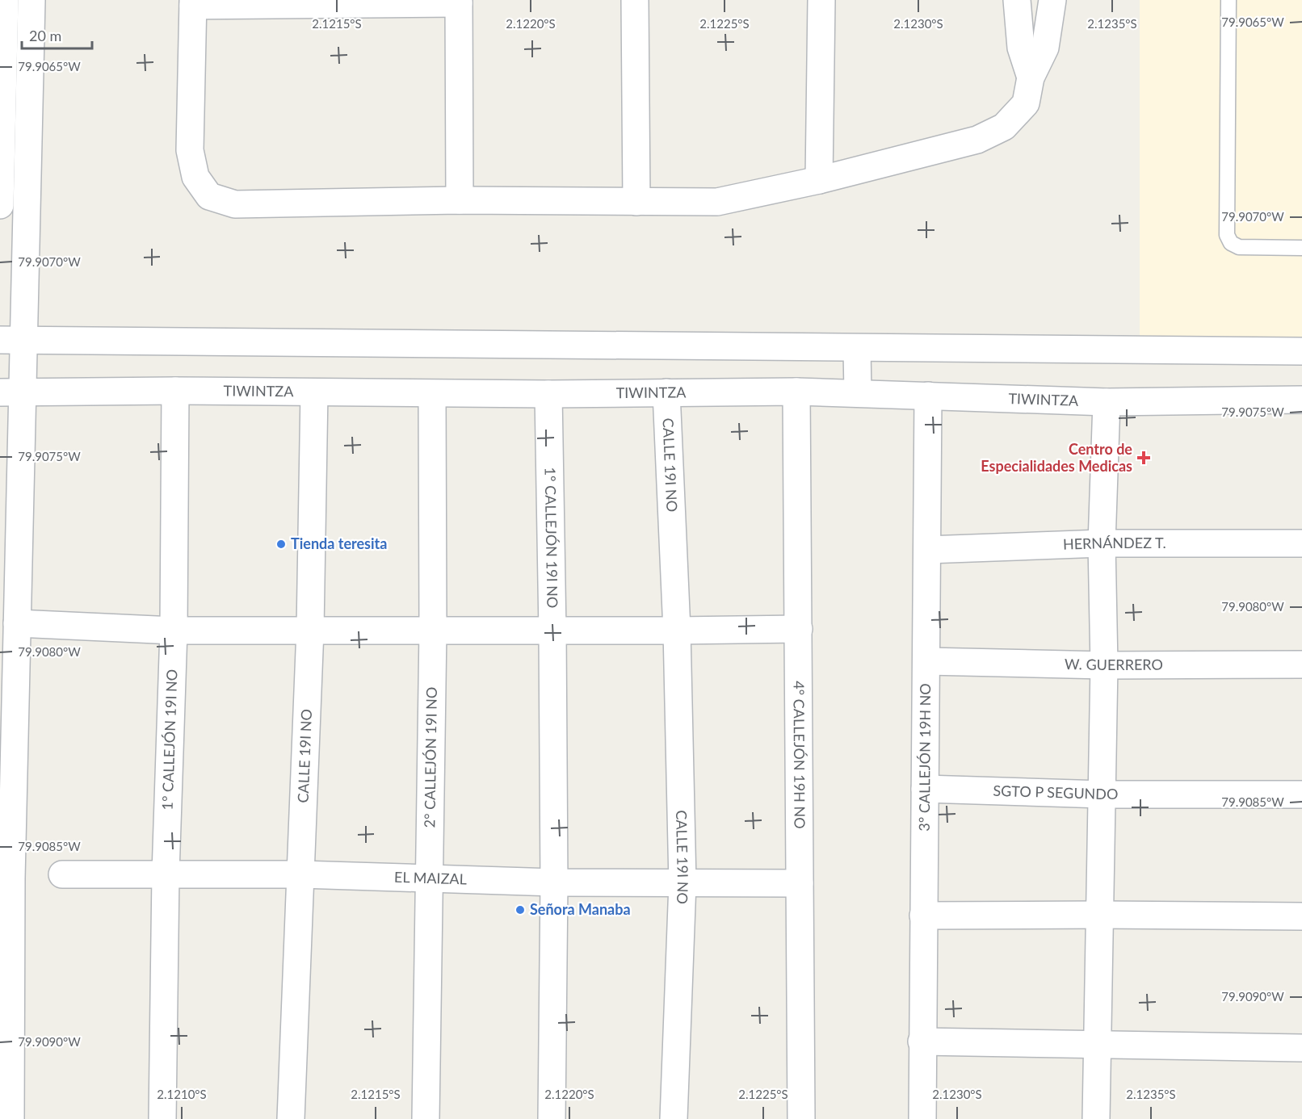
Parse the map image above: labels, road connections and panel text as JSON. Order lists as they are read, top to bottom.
{
  "streets": {
    "street": [
      "TIWINTZA",
      "CALLE 19I NO",
      "1° CALLEJÓN 19I NO",
      "HERNÁNDEZ T.",
      "W. GUERRERO",
      "4° CALLEJÓN 19H NO",
      "2° CALLEJÓN 19I NO",
      "3° CALLEJÓN 19H NO",
      "SGTO P SEGUNDO",
      "EL MAIZAL"
    ]
  },
  "crossings": [
    ["TIWINTZA", "CALLE 19I NO"],
    ["TIWINTZA", "1° CALLEJÓN 19I NO"],
    ["TIWINTZA", "4° CALLEJÓN 19H NO"],
    ["TIWINTZA", "2° CALLEJÓN 19I NO"],
    ["TIWINTZA", "3° CALLEJÓN 19H NO"],
    ["CALLE 19I NO", "EL MAIZAL"],
    ["1° CALLEJÓN 19I NO", "EL MAIZAL"],
    ["HERNÁNDEZ T.", "3° CALLEJÓN 19H NO"],
    ["W. GUERRERO", "3° CALLEJÓN 19H NO"],
    ["4° CALLEJÓN 19H NO", "EL MAIZAL"],
    ["2° CALLEJÓN 19I NO", "EL MAIZAL"],
    ["3° CALLEJÓN 19H NO", "SGTO P SEGUNDO"]
  ],
  "places": {
    "health": ["Centro de Especialidades Medicas"],
    "other": ["Tienda teresita", "Señora Manaba"]
  },
  "scale_bar": "20 m",
  "coordinates": [
    "79.9065°W",
    "2.1215°S",
    "2.1220°S",
    "2.1225°S",
    "2.1230°S",
    "2.1235°S",
    "79.9070°W",
    "79.9075°W",
    "79.9080°W",
    "79.9085°W",
    "79.9090°W",
    "2.1210°S"
  ]
}
